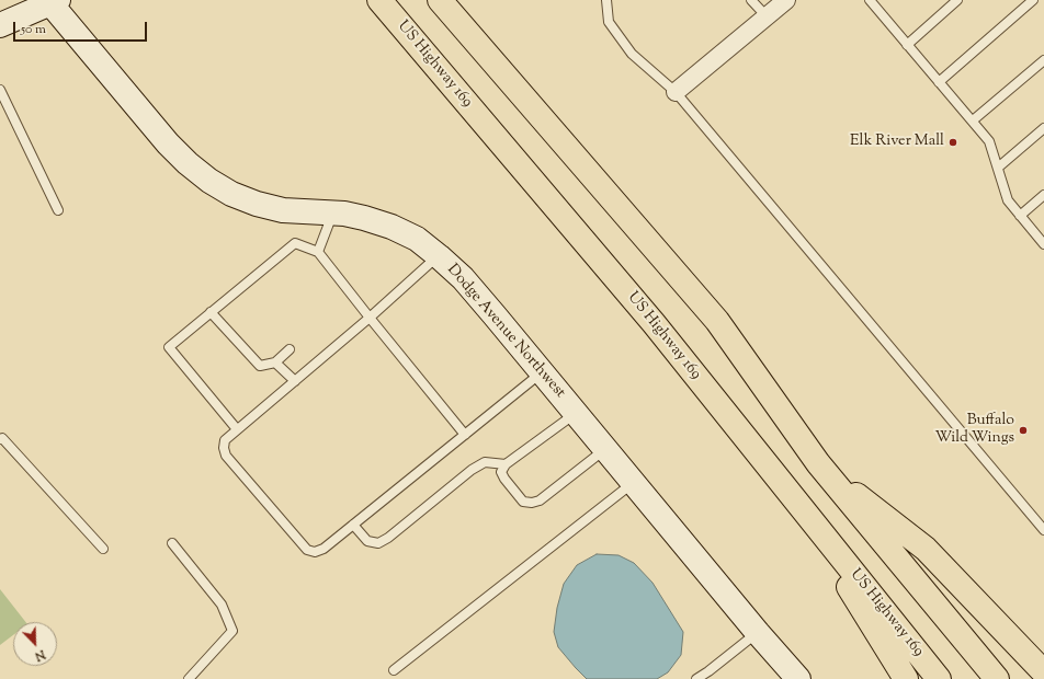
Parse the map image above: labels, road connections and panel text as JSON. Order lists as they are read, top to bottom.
{
  "streets": {
    "highway": ["US Highway 169"],
    "street": ["Dodge Avenue Northwest"]
  },
  "places": ["Elk River Mall", "Buffalo Wild Wings"],
  "scale_bar": "50 m",
  "north": "bottom right"
}
